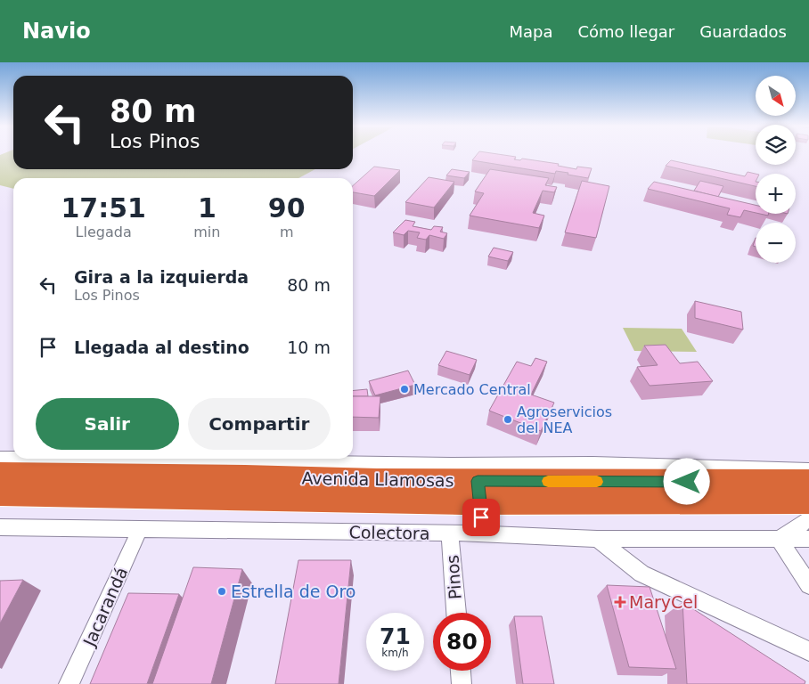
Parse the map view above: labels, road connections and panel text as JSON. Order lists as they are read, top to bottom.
{
  "streets": {
    "highway": ["Avenida Llamosas"],
    "street": ["Colectora", "Pinos", "Jacarandá"]
  },
  "crossings": [
    ["Colectora", "Pinos"],
    ["Colectora", "Jacarandá"]
  ],
  "places": {
    "other": ["Mercado Central", "Agroservicios del NEA", "Estrella de Oro"],
    "health": ["MaryCel"]
  },
  "north": "bottom right",
  "page": {
    "header": "Navio",
    "nav": ["Mapa", "Cómo llegar", "Guardados"],
    "map_buttons": ["+", "−"],
    "turn": ["80 m", "Los Pinos"],
    "eta": [
      "17:51",
      "Llegada",
      "1",
      "min",
      "90",
      "m"
    ],
    "list": [
      {
        "name": "Gira a la izquierda",
        "note": "Los Pinos",
        "value": "80 m"
      },
      {
        "name": "Llegada al destino",
        "value": "10 m"
      }
    ],
    "buttons": ["Salir", "Compartir"],
    "speed": "71 km/h",
    "limit": "80"
  }
}
